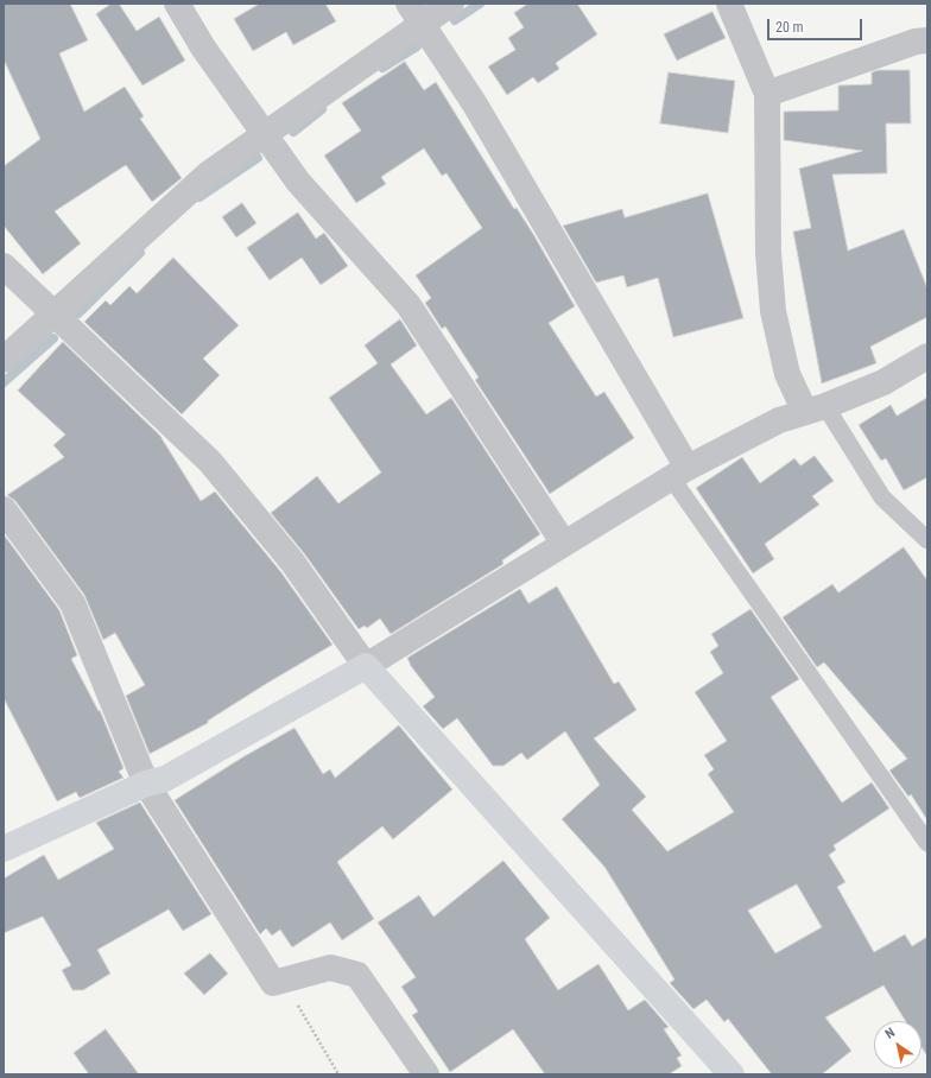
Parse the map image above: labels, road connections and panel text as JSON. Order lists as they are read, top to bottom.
{
  "scale_bar": "20 m",
  "north": "top left"
}
